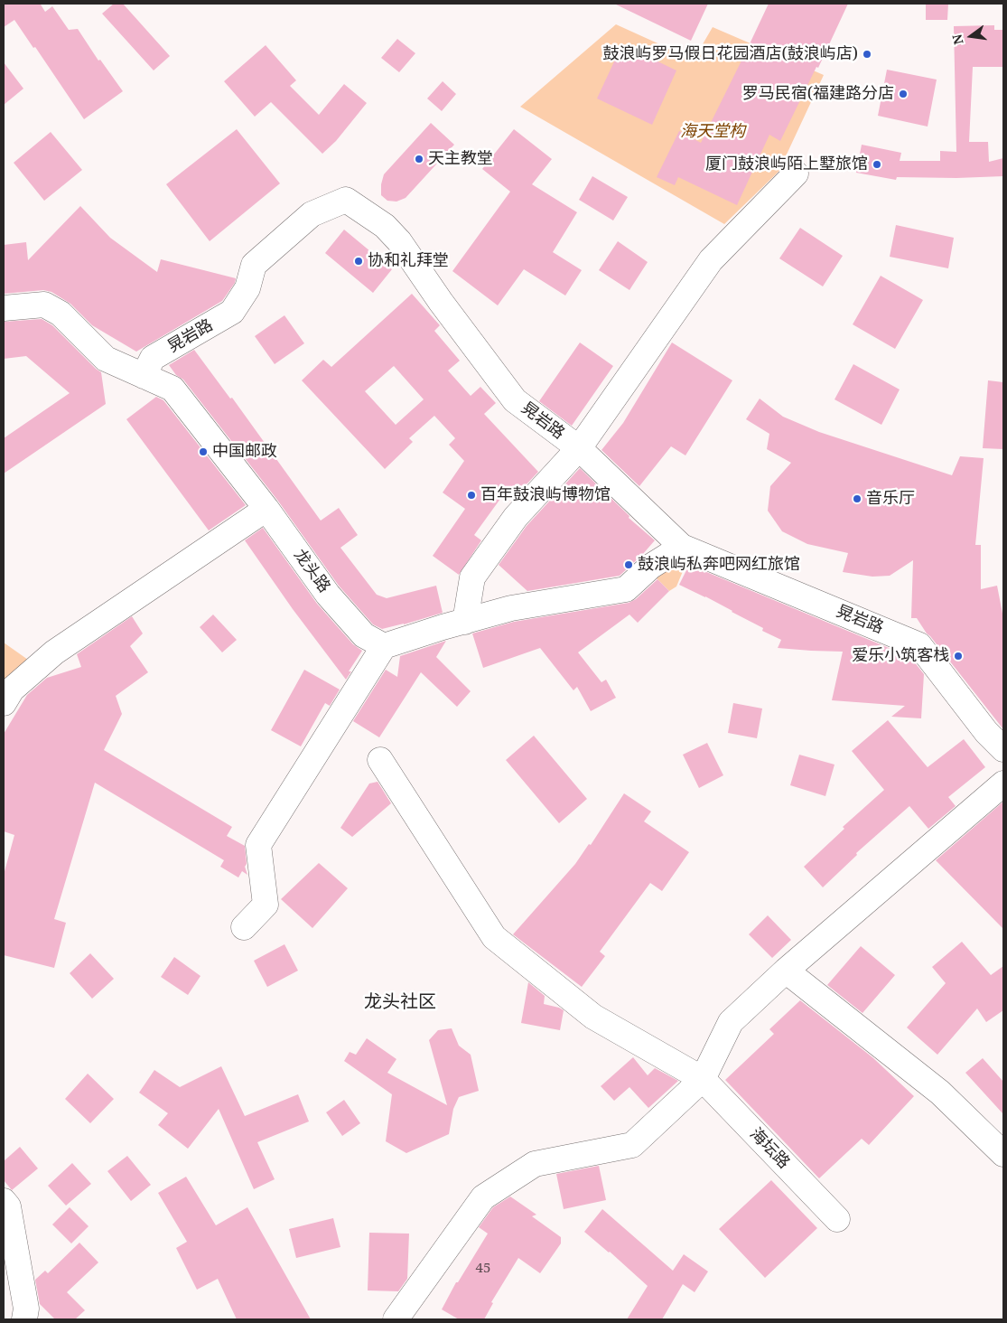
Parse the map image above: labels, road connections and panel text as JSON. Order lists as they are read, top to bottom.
{
  "streets": {
    "street": ["晃岩路", "龙头路", "海坛路"]
  },
  "crossings": [
    ["晃岩路", "龙头路"]
  ],
  "districts": ["龙头社区"],
  "parks": ["海天堂构"],
  "places": [
    "鼓浪屿罗马假日花园酒店(鼓浪屿店)",
    "罗马民宿(福建路分店",
    "天主教堂",
    "厦门鼓浪屿陌上墅旅馆",
    "协和礼拜堂",
    "中国邮政",
    "百年鼓浪屿博物馆",
    "音乐厅",
    "鼓浪屿私奔吧网红旅馆",
    "爱乐小筑客栈"
  ],
  "house_numbers": ["45"],
  "north": "left"
}
